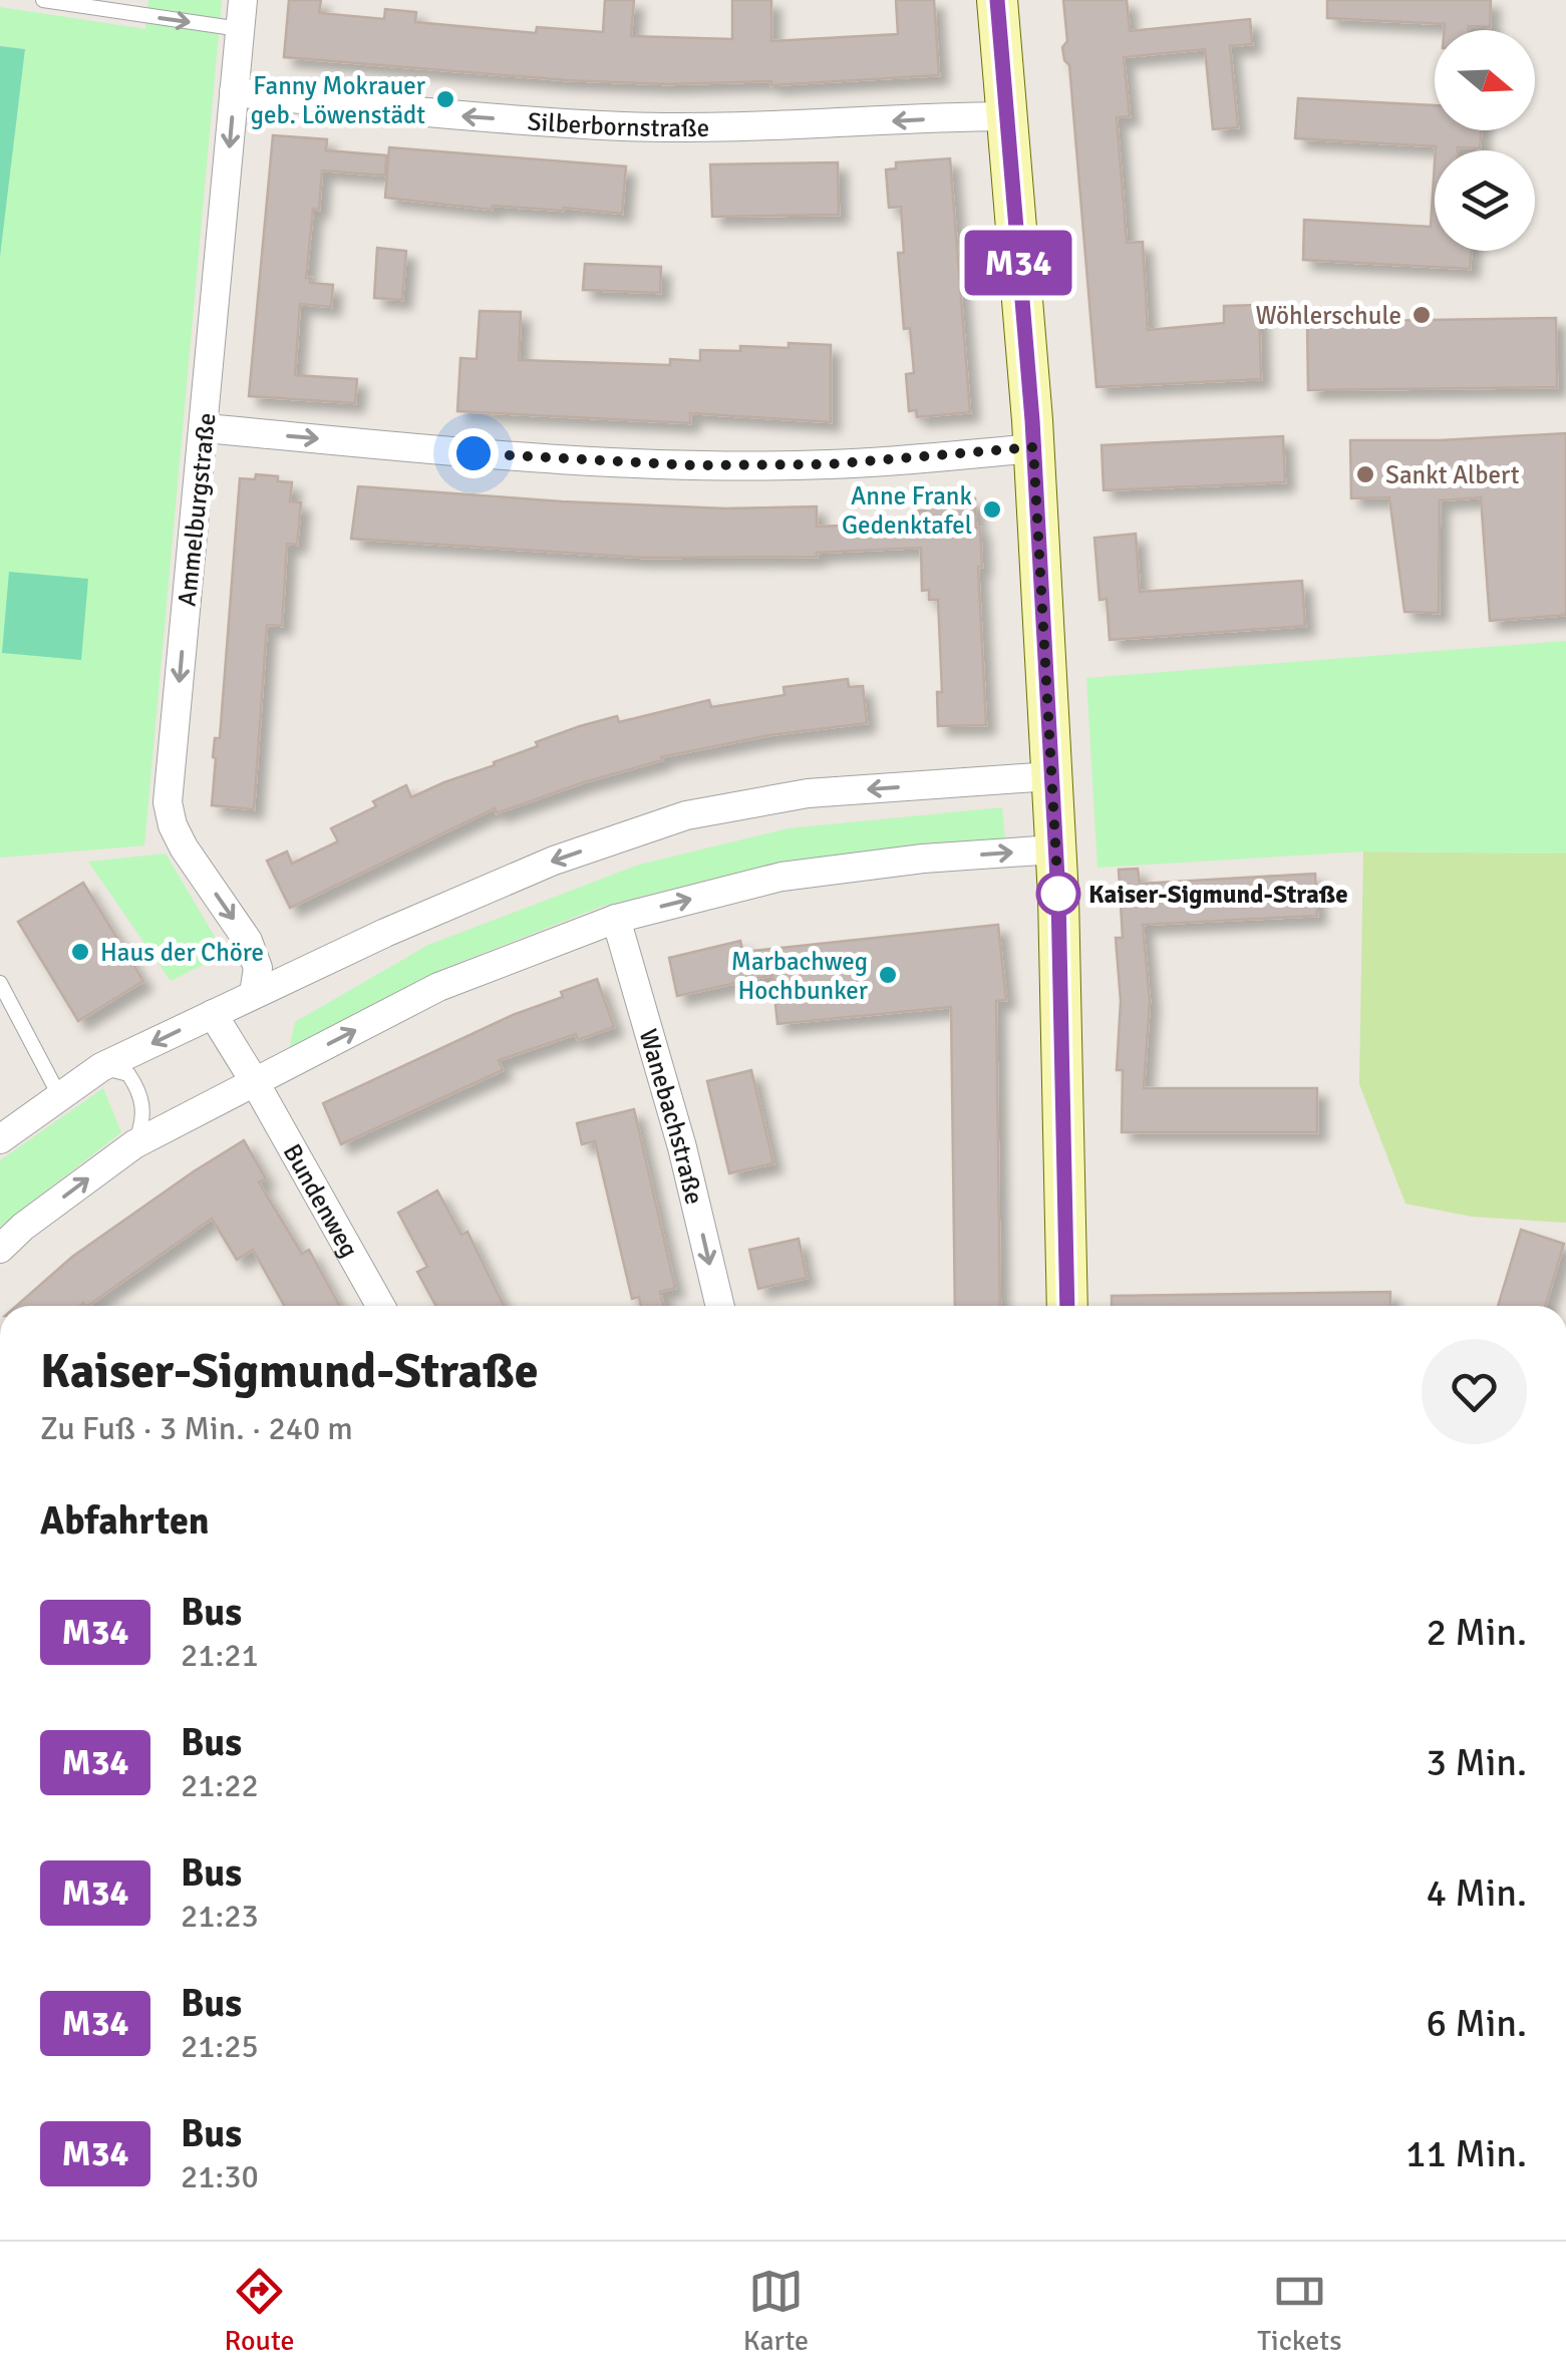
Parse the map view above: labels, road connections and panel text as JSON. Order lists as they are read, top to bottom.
{
  "streets": {
    "street": [
      "Silberbornstraße",
      "Ammelburgstraße",
      "Wanebachstraße",
      "Bundenweg"
    ]
  },
  "crossings": [
    ["Silberbornstraße", "Ammelburgstraße"]
  ],
  "one_way": ["Silberbornstraße", "Ammelburgstraße", "Wanebachstraße"],
  "places": [
    "Fanny Mokrauer geb. Löwenstädt",
    "Wöhlerschule",
    "Sankt Albert",
    "Anne Frank Gedenktafel",
    "Kaiser-Sigmund-Straße",
    "Haus der Chöre",
    "Marbachweg Hochbunker"
  ],
  "lines": ["bus line M34"],
  "north": "right",
  "page": {
    "on_map": "M34",
    "heading": [
      ["Kaiser-Sigmund-Straße", "Zu Fuß · 3 Min. · 240 m"],
      "Abfahrten"
    ],
    "list": [
      {
        "mark": "M34",
        "name": "Bus",
        "note": "21:21",
        "value": "2 Min."
      },
      {
        "mark": "M34",
        "name": "Bus",
        "note": "21:22",
        "value": "3 Min."
      },
      {
        "mark": "M34",
        "name": "Bus",
        "note": "21:23",
        "value": "4 Min."
      },
      {
        "mark": "M34",
        "name": "Bus",
        "note": "21:25",
        "value": "6 Min."
      },
      {
        "mark": "M34",
        "name": "Bus",
        "note": "21:30",
        "value": "11 Min."
      }
    ],
    "tabs": ["Route", "Karte", "Tickets"]
  }
}
